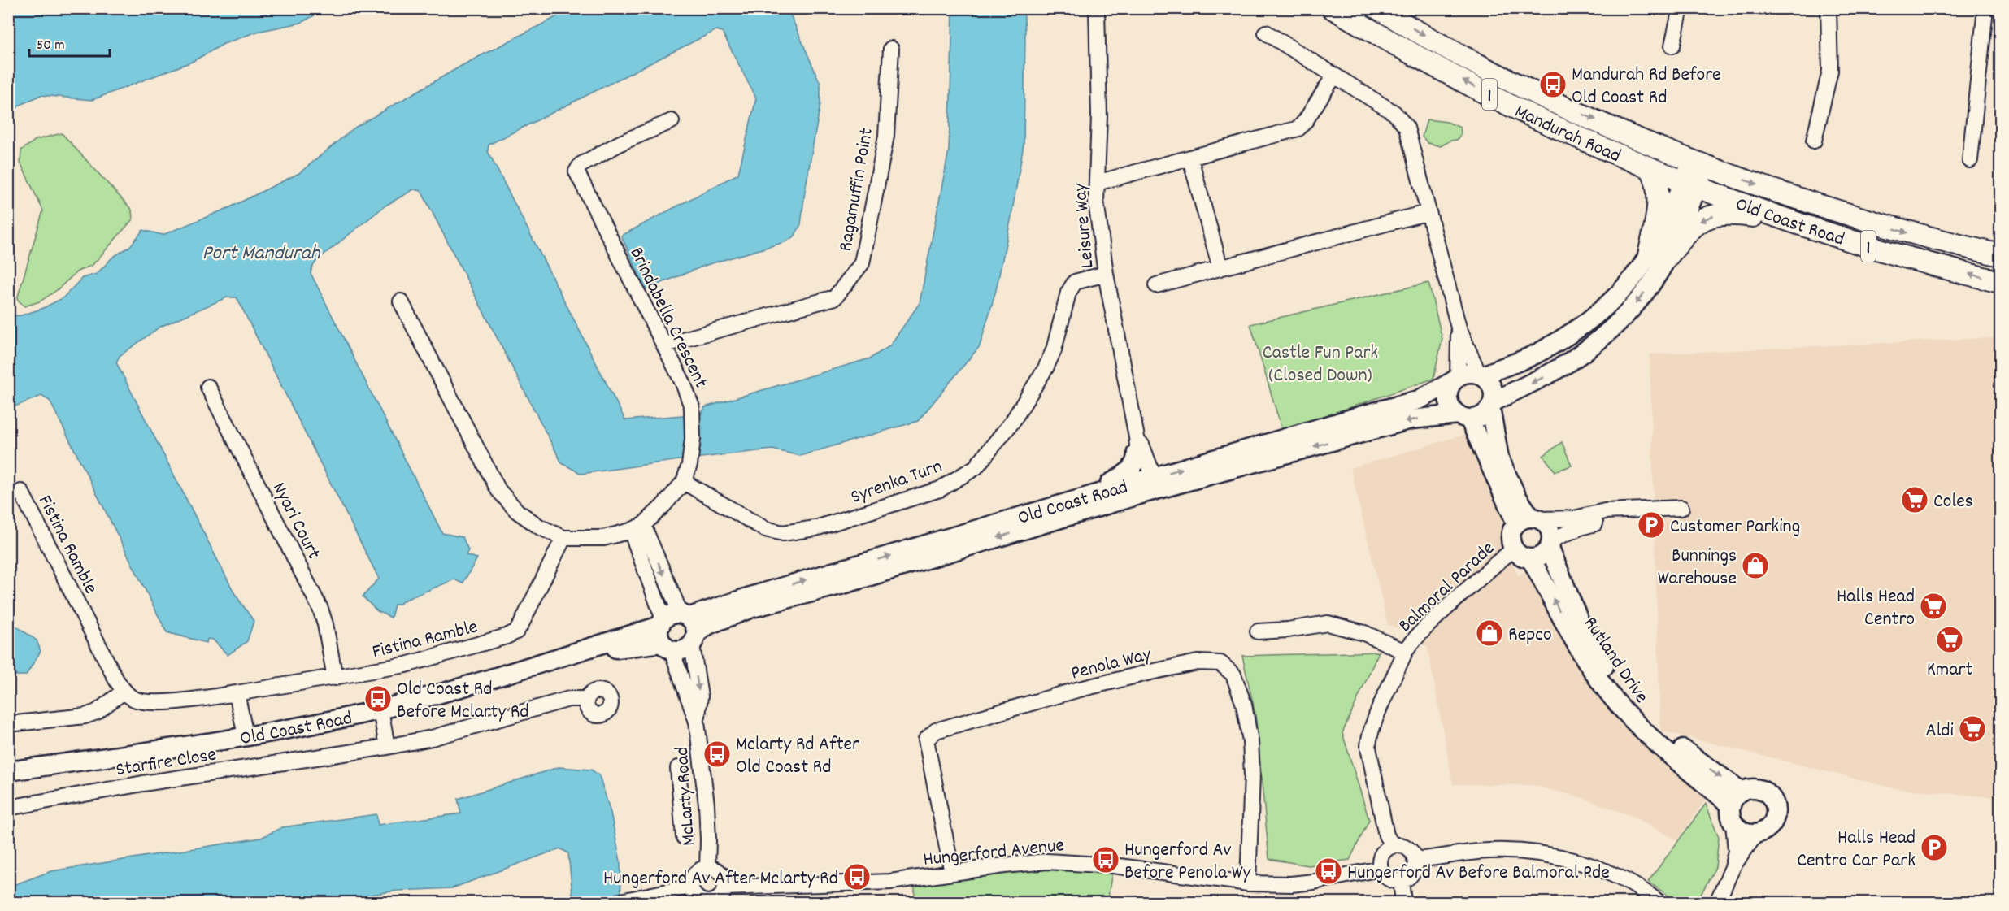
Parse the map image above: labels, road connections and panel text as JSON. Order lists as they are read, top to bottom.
{
  "streets": {
    "highway": ["1", "Mandurah Road", "Old Coast Road"],
    "main road": ["Rutland Drive"],
    "street": [
      "Ragamuffin Point",
      "Leisure Way",
      "Brindabella Crescent",
      "Syrenka Turn",
      "Nyari Court",
      "Fistina Ramble",
      "Balmoral Parade",
      "Penola Way",
      "Starfire Close",
      "McLarty Road",
      "Hungerford Avenue"
    ]
  },
  "crossings": [
    ["Mandurah Road", "Old Coast Road"],
    ["Ragamuffin Point", "Brindabella Crescent"],
    ["Old Coast Road", "Leisure Way"],
    ["Old Coast Road", "McLarty Road"],
    ["Leisure Way", "Syrenka Turn"],
    ["Brindabella Crescent", "Syrenka Turn"],
    ["Brindabella Crescent", "Fistina Ramble"],
    ["Nyari Court", "Fistina Ramble"],
    ["Balmoral Parade", "Rutland Drive"],
    ["Balmoral Parade", "Hungerford Avenue"],
    ["Penola Way", "Hungerford Avenue"],
    ["McLarty Road", "Hungerford Avenue"]
  ],
  "water": ["Port Mandurah"],
  "parks": ["Castle Fun Park (Closed Down)"],
  "places": {
    "bus stop": [
      "Mandurah Rd Before Old Coast Rd",
      "Old Coast Rd Before Mclarty Rd",
      "Mclarty Rd After Old Coast Rd",
      "Hungerford Av Before Penola Wy",
      "Hungerford Av Before Balmoral Pde",
      "Hungerford Av After Mclarty Rd"
    ],
    "supermarket": [
      "Coles",
      "Halls Head Centro",
      "Kmart",
      "Aldi"
    ],
    "parking": ["Customer Parking", "Halls Head Centro Car Park"],
    "shop": ["Bunnings Warehouse", "Repco"]
  },
  "scale_bar": "50 m"
}
